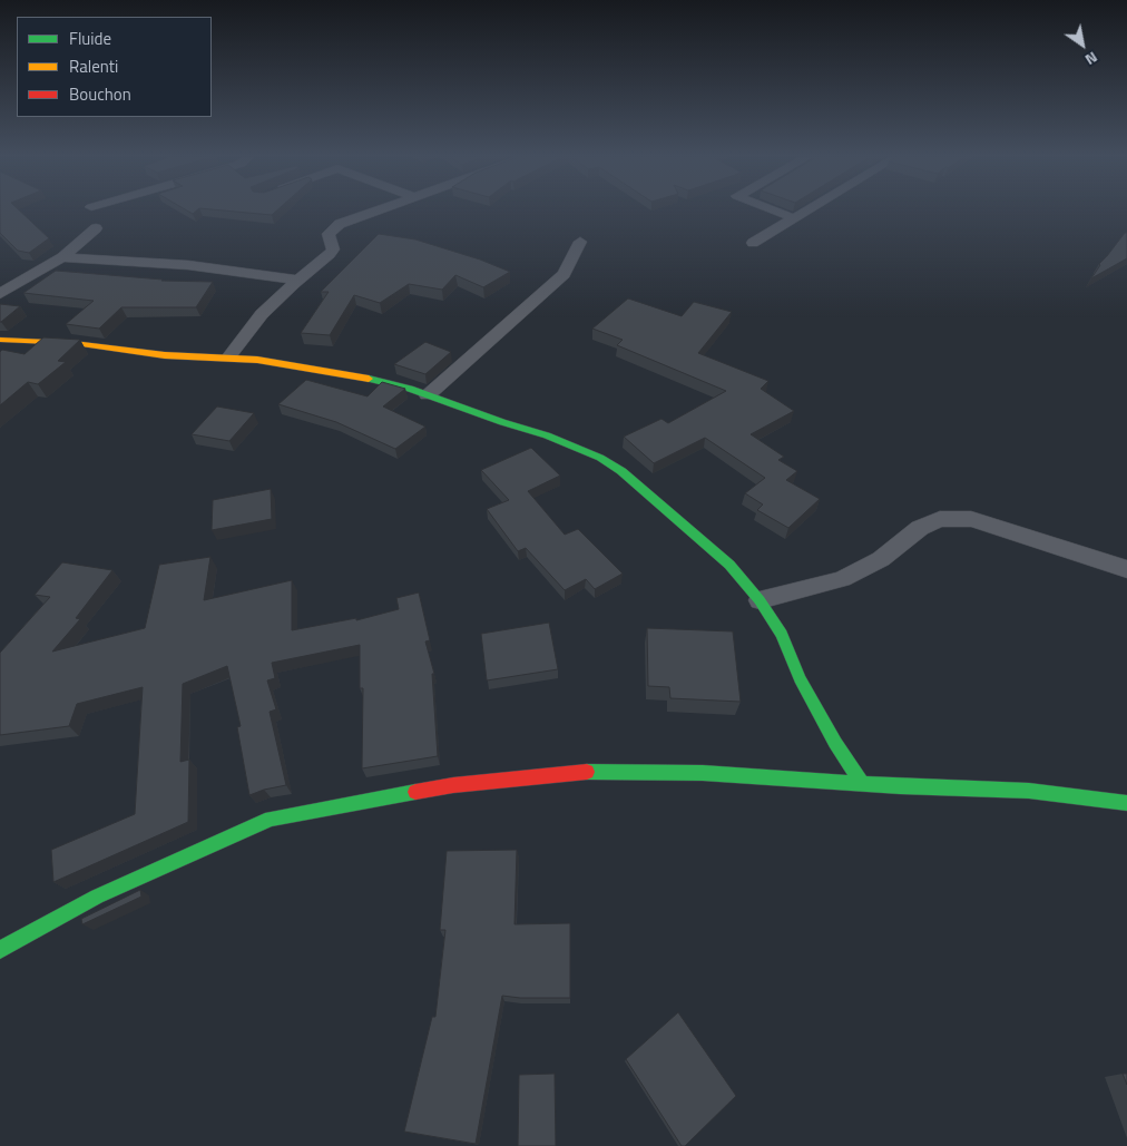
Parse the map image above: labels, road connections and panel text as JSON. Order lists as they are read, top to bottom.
{
  "legend": ["Fluide", "Ralenti", "Bouchon"],
  "north": "bottom right"
}
